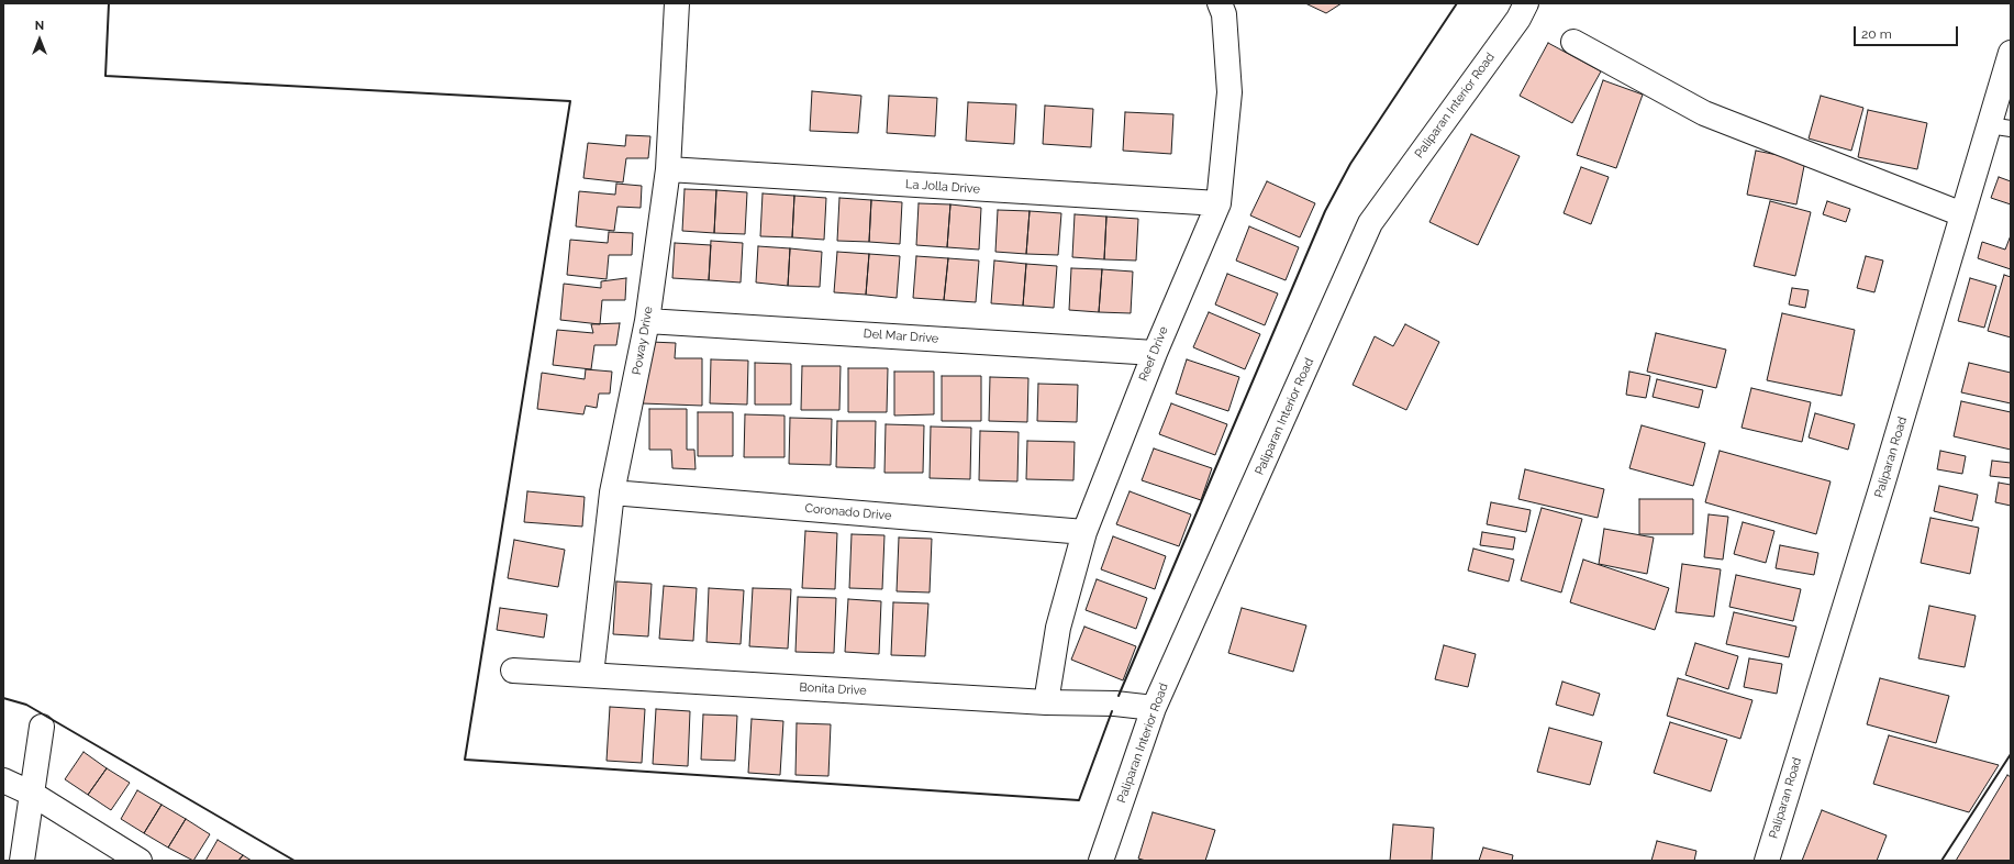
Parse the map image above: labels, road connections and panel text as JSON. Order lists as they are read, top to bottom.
{
  "streets": {
    "street": [
      "Paliparan Interior Road",
      "La Jolla Drive",
      "Del Mar Drive",
      "Poway Drive",
      "Reef Drive",
      "Paliparan Road",
      "Coronado Drive",
      "Bonita Drive"
    ]
  },
  "crossings": [
    ["Paliparan Interior Road", "Bonita Drive"],
    ["La Jolla Drive", "Poway Drive"],
    ["La Jolla Drive", "Reef Drive"],
    ["Del Mar Drive", "Poway Drive"],
    ["Del Mar Drive", "Reef Drive"],
    ["Poway Drive", "Coronado Drive"],
    ["Poway Drive", "Bonita Drive"],
    ["Reef Drive", "Coronado Drive"],
    ["Reef Drive", "Bonita Drive"]
  ],
  "scale_bar": "20 m",
  "north": "top"
}
